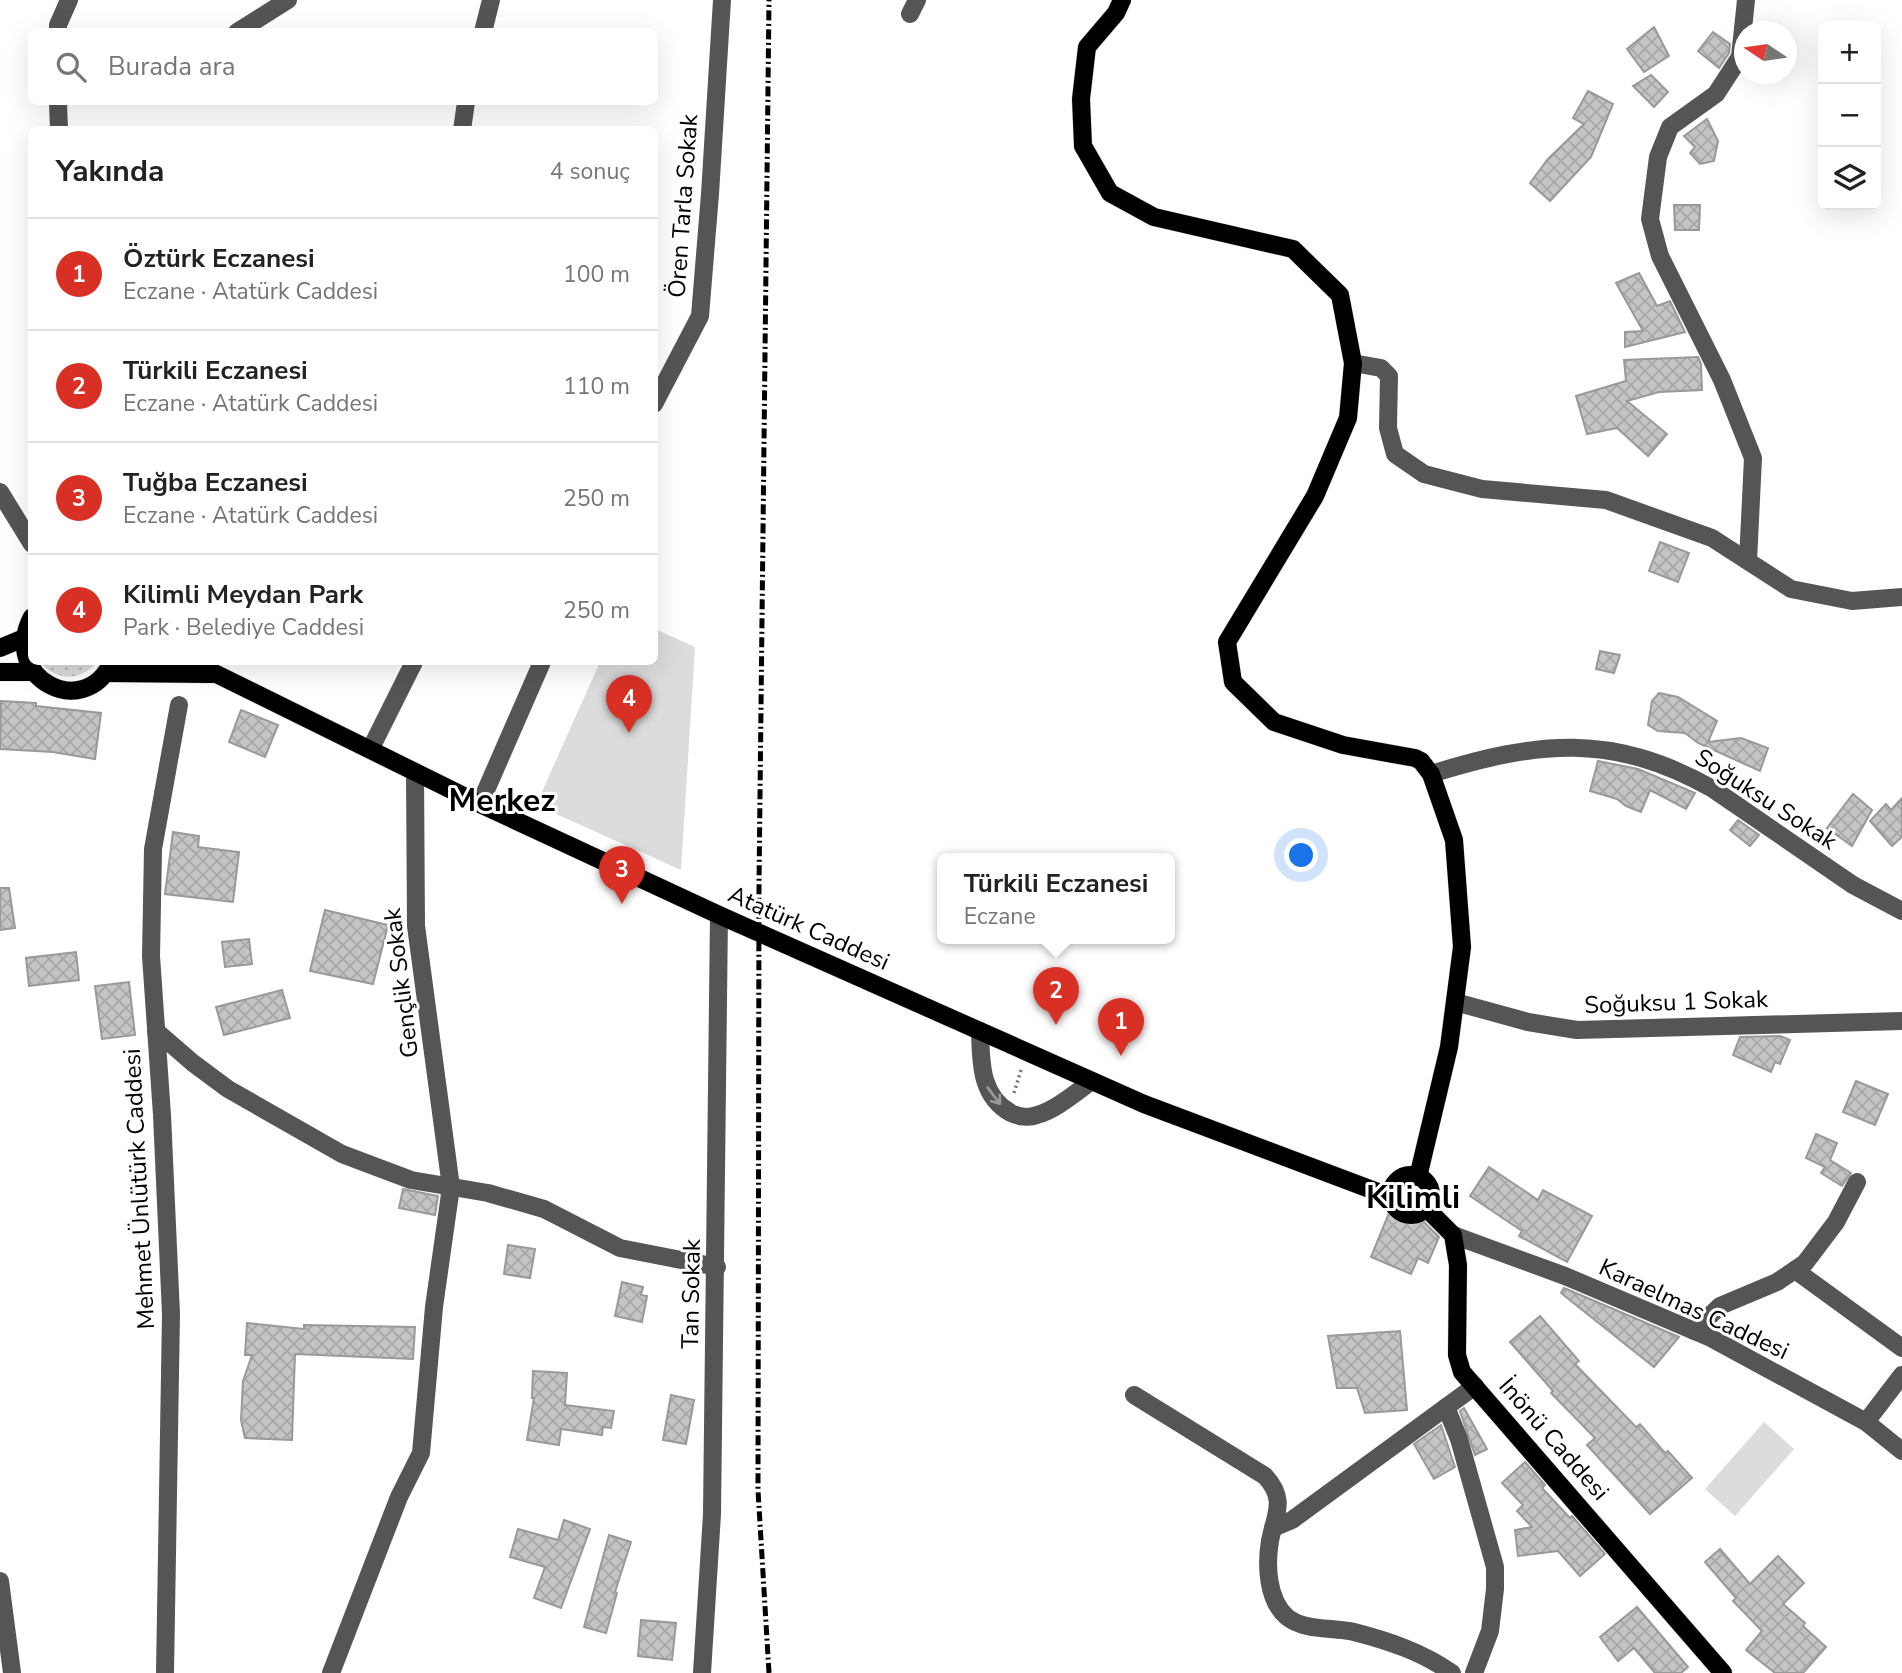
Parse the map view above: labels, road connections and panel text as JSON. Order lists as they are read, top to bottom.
{
  "streets": {
    "main road": ["Atatürk Caddesi", "İnönü Caddesi"],
    "street": [
      "Ören Tarla Sokak",
      "Soğuksu Sokak",
      "Gençlik Sokak",
      "Soğuksu 1 Sokak",
      "Mehmet Ünlütürk Caddesi",
      "Tan Sokak",
      "Karaelmas Caddesi"
    ]
  },
  "crossings": [
    ["Atatürk Caddesi", "Gençlik Sokak"],
    ["Atatürk Caddesi", "Tan Sokak"],
    ["Karaelmas Caddesi", "İnönü Caddesi"]
  ],
  "districts": ["Merkez", "Kilimli"],
  "north": "left",
  "page": {
    "map_buttons": ["+", "−"],
    "search": "Burada ara",
    "heading": ["Yakında", "4 sonuç"],
    "list": [
      {
        "mark": "1",
        "name": "Öztürk Eczanesi",
        "note": "Eczane · Atatürk Caddesi",
        "value": "100 m"
      },
      {
        "mark": "2",
        "name": "Türkili Eczanesi",
        "note": "Eczane · Atatürk Caddesi",
        "value": "110 m"
      },
      {
        "mark": "3",
        "name": "Tuğba Eczanesi",
        "note": "Eczane · Atatürk Caddesi",
        "value": "250 m"
      },
      {
        "mark": "4",
        "name": "Kilimli Meydan Park",
        "note": "Park · Belediye Caddesi",
        "value": "250 m"
      }
    ],
    "pins": [
      "4",
      "3",
      "2",
      "1"
    ],
    "popup": ["Türkili Eczanesi", "Eczane"]
  }
}
